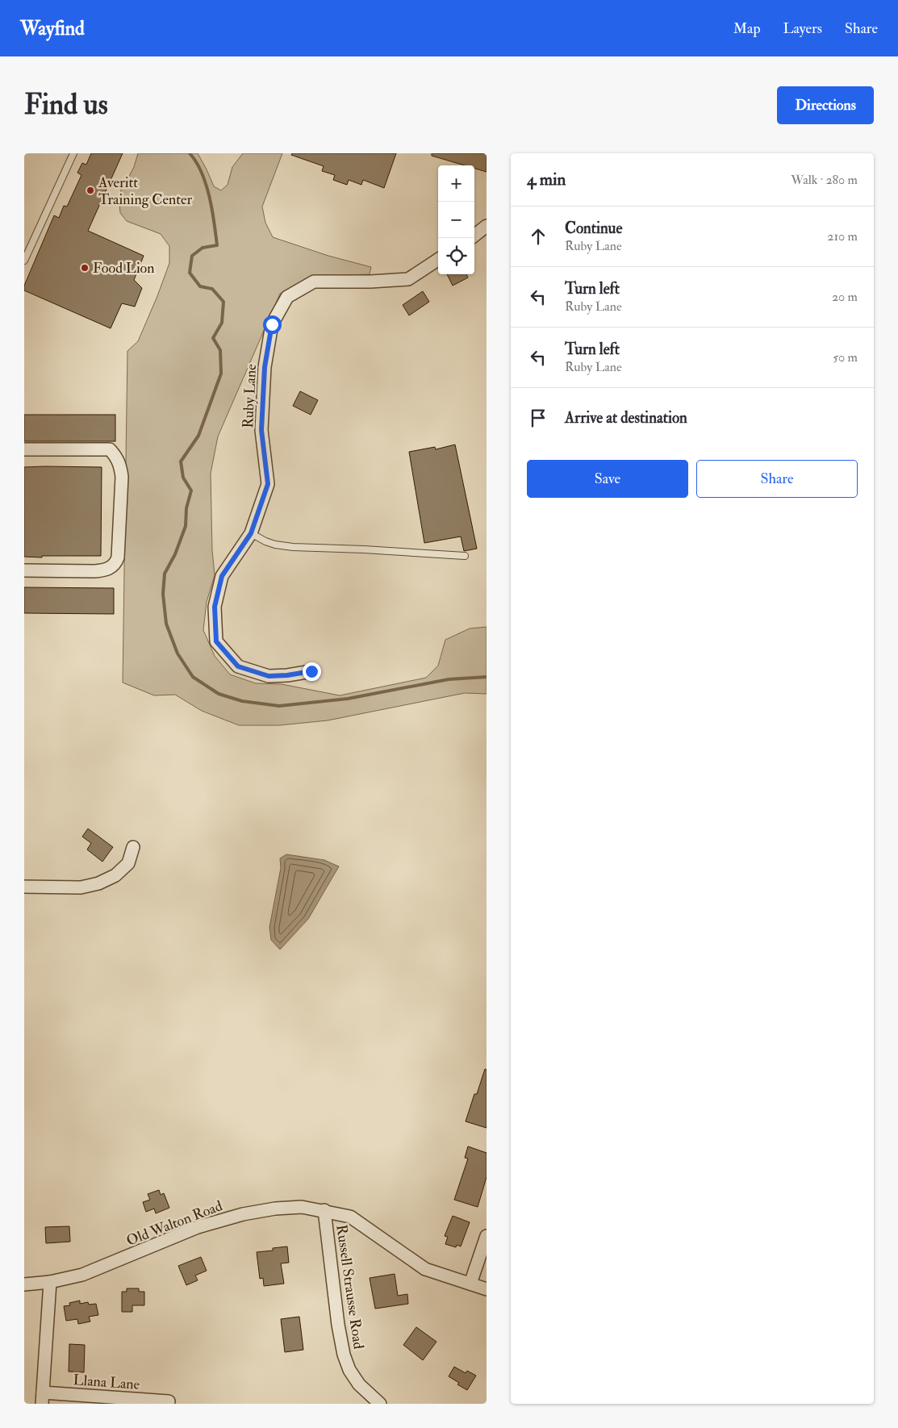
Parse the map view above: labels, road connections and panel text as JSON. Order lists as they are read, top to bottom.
{
  "streets": {
    "street": [
      "Ruby Lane",
      "Old Walton Road",
      "Russell Strausse Road",
      "Llana Lane"
    ]
  },
  "crossings": [
    ["Old Walton Road", "Russell Strausse Road"]
  ],
  "places": ["Averitt Training Center", "Food Lion"],
  "page": {
    "header": "Wayfind",
    "nav": ["Map", "Layers", "Share"],
    "buttons": [
      "Directions",
      ["Save", "Share"]
    ],
    "title": "Find us",
    "heading": ["4 min", "Walk · 280 m"],
    "map_buttons": ["+", "−"],
    "list": [
      ["Continue", "Ruby Lane", "210 m"],
      ["Turn left", "Ruby Lane", "20 m"],
      ["Turn left", "Ruby Lane", "50 m"],
      "Arrive at destination"
    ]
  }
}
